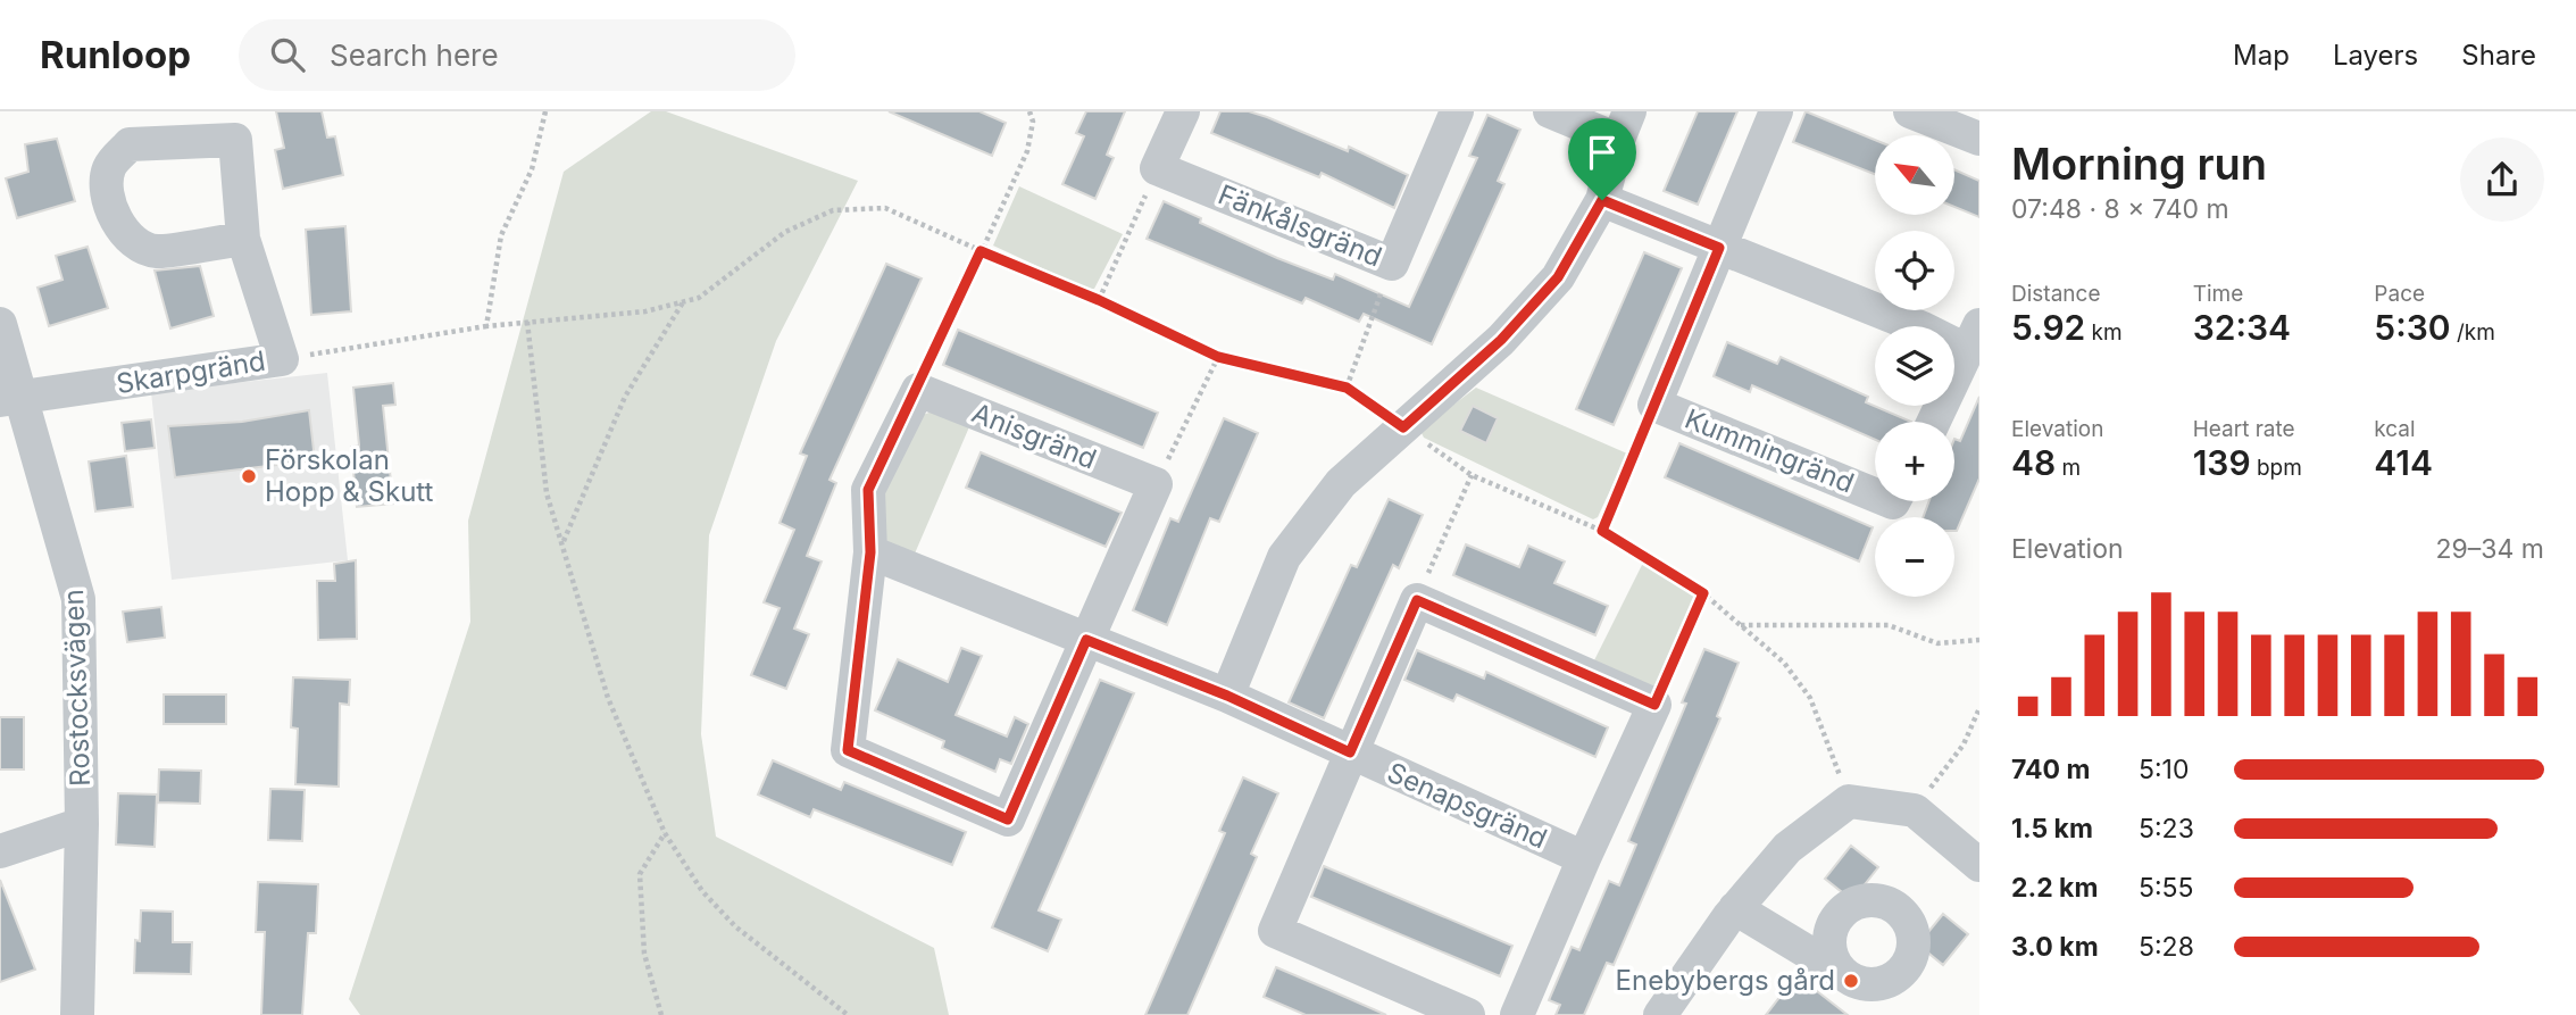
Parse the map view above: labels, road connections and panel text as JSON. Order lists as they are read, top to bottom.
{
  "streets": {
    "street": [
      "Fänkålsgränd",
      "Skarpgränd",
      "Anisgränd",
      "Kummingränd",
      "Rostocksvägen",
      "Senapsgränd"
    ]
  },
  "crossings": [
    ["Skarpgränd", "Rostocksvägen"]
  ],
  "places": ["Förskolan Hopp & Skutt", "Enebybergs gård"],
  "north": "top left",
  "page": {
    "header": "Runloop",
    "search": "Search here",
    "nav": ["Map", "Layers", "Share"],
    "heading": ["Morning run", "07:48 · 8 × 740 m"],
    "map_buttons": ["+", "−"],
    "stats": [
      ["Distance", "5.92 km"],
      ["Time", "32:34"],
      ["Pace", "5:30 /km"],
      ["Elevation", "48 m"],
      ["Heart rate", "139 bpm"],
      ["kcal", "414"]
    ],
    "chart": ["Elevation", "29–34 m"],
    "list": [
      {
        "name": "740 m",
        "note": "5:10"
      },
      {
        "name": "1.5 km",
        "note": "5:23"
      },
      {
        "name": "2.2 km",
        "note": "5:55"
      },
      {
        "name": "3.0 km",
        "note": "5:28"
      }
    ]
  }
}
